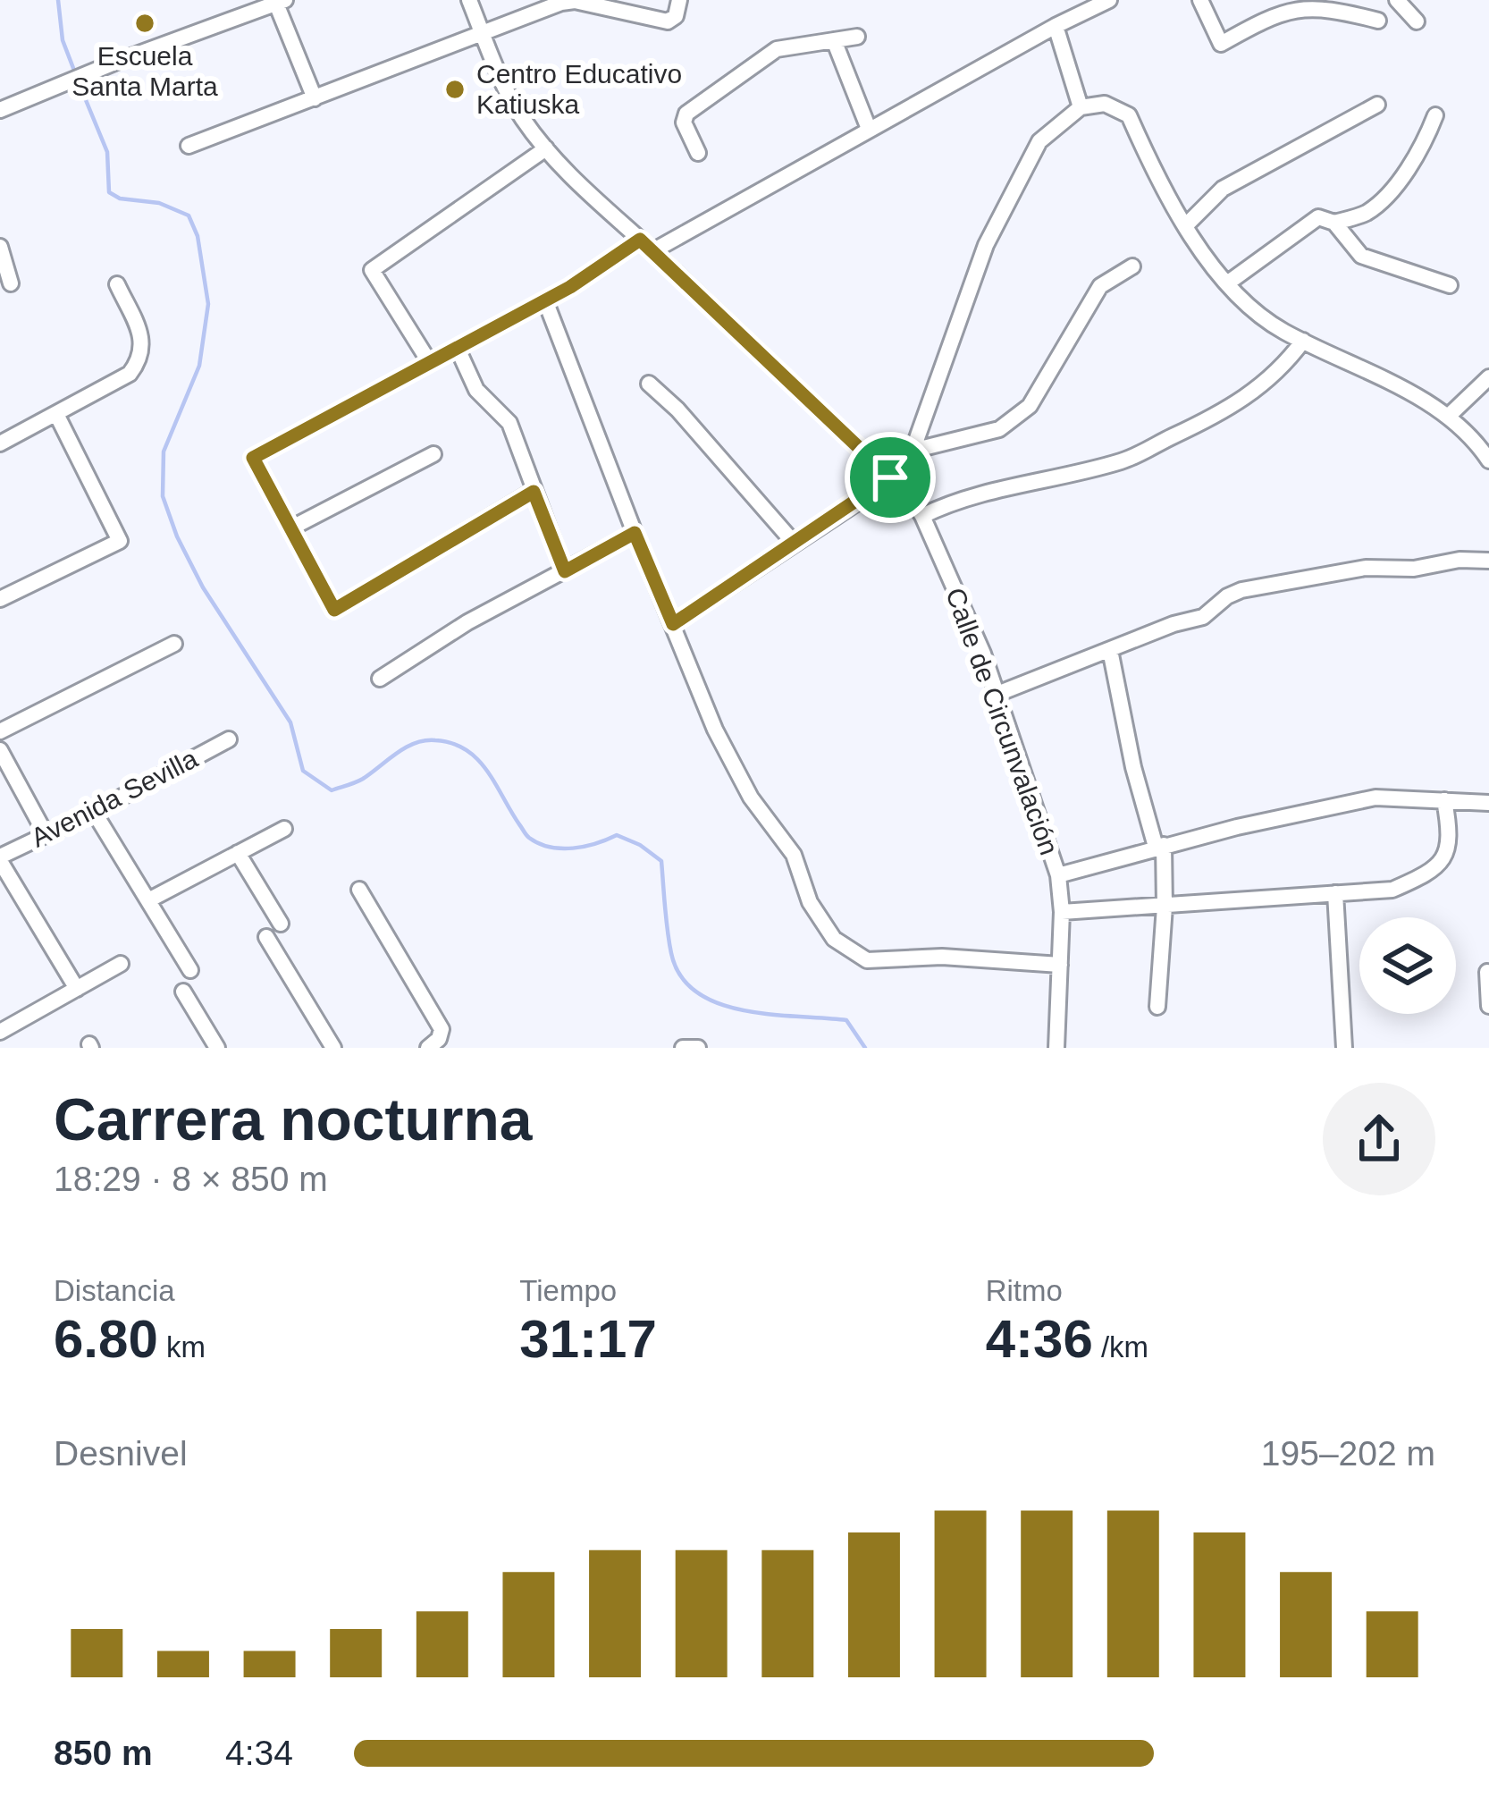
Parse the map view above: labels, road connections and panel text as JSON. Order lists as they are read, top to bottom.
{
  "streets": {
    "street": ["Calle de Circunvalación", "Avenida Sevilla"]
  },
  "places": ["Escuela Santa Marta", "Centro Educativo Katiuska"],
  "page": {
    "heading": ["Carrera nocturna", "18:29 · 8 × 850 m"],
    "stats": [
      ["Distancia", "6.80 km"],
      ["Tiempo", "31:17"],
      ["Ritmo", "4:36 /km"]
    ],
    "chart": ["Desnivel", "195–202 m"],
    "list": [
      {
        "name": "850 m",
        "note": "4:34"
      }
    ]
  }
}
